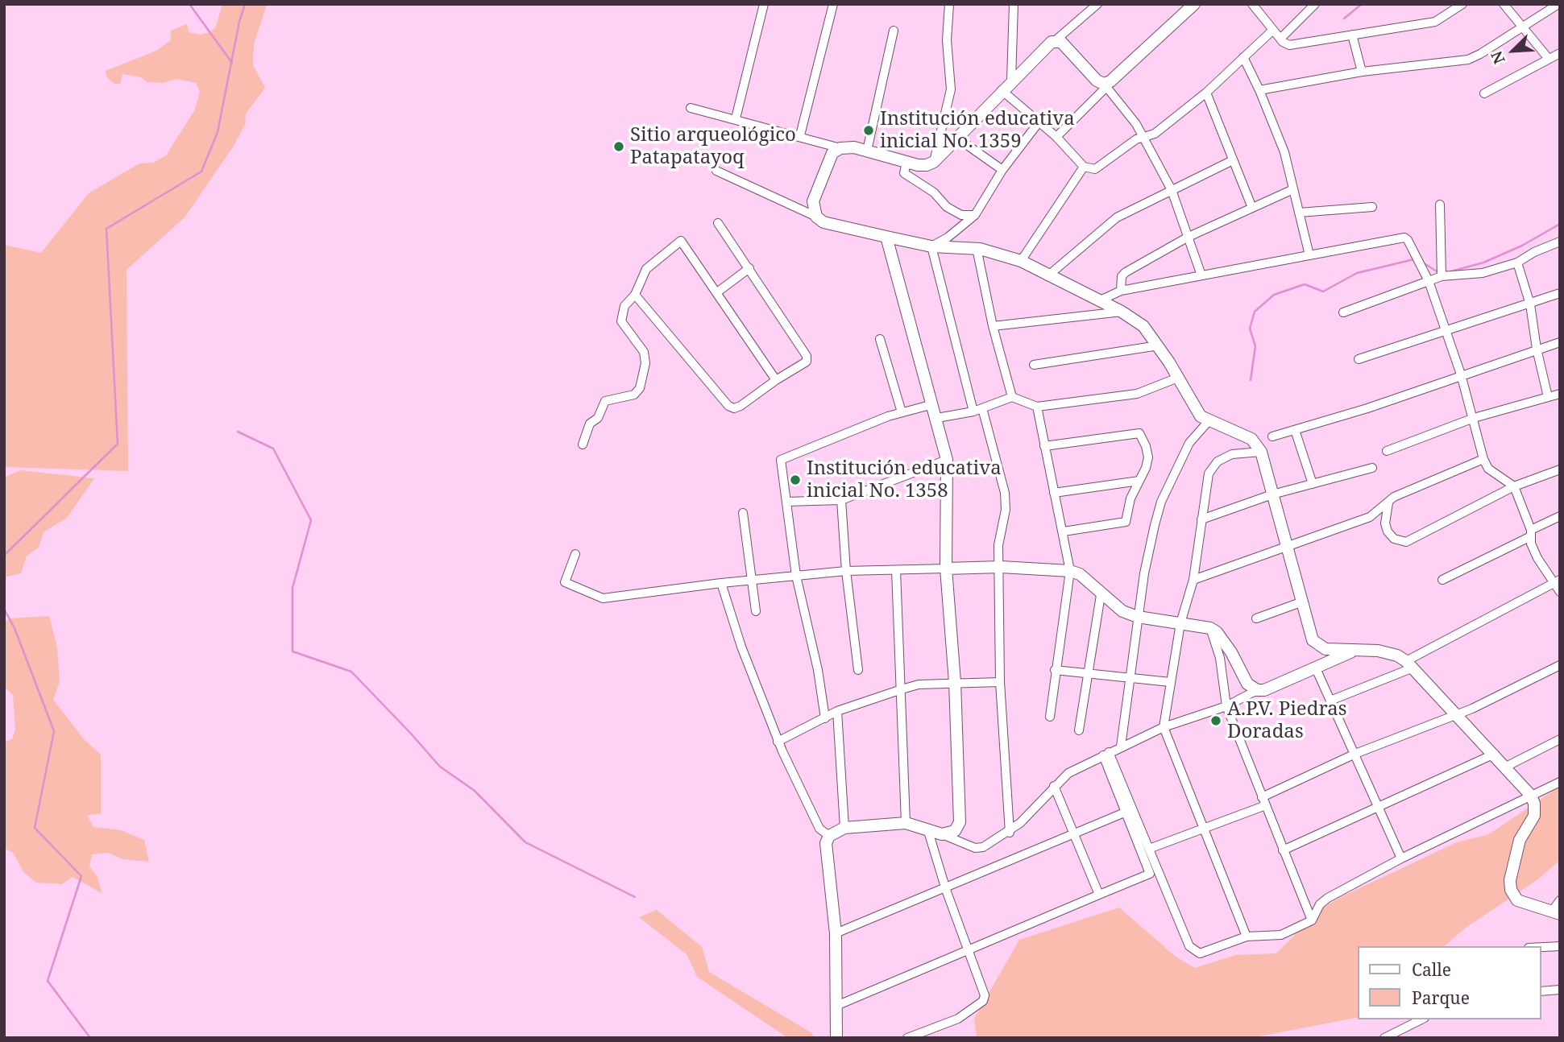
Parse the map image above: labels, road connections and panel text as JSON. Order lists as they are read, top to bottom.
{
  "places": [
    "Institución educativa inicial No. 1359",
    "Sitio arqueológico Patapatayoq",
    "Institución educativa inicial No. 1358",
    "A.P.V. Piedras Doradas"
  ],
  "legend": ["Calle", "Parque"],
  "north": "bottom left"
}
